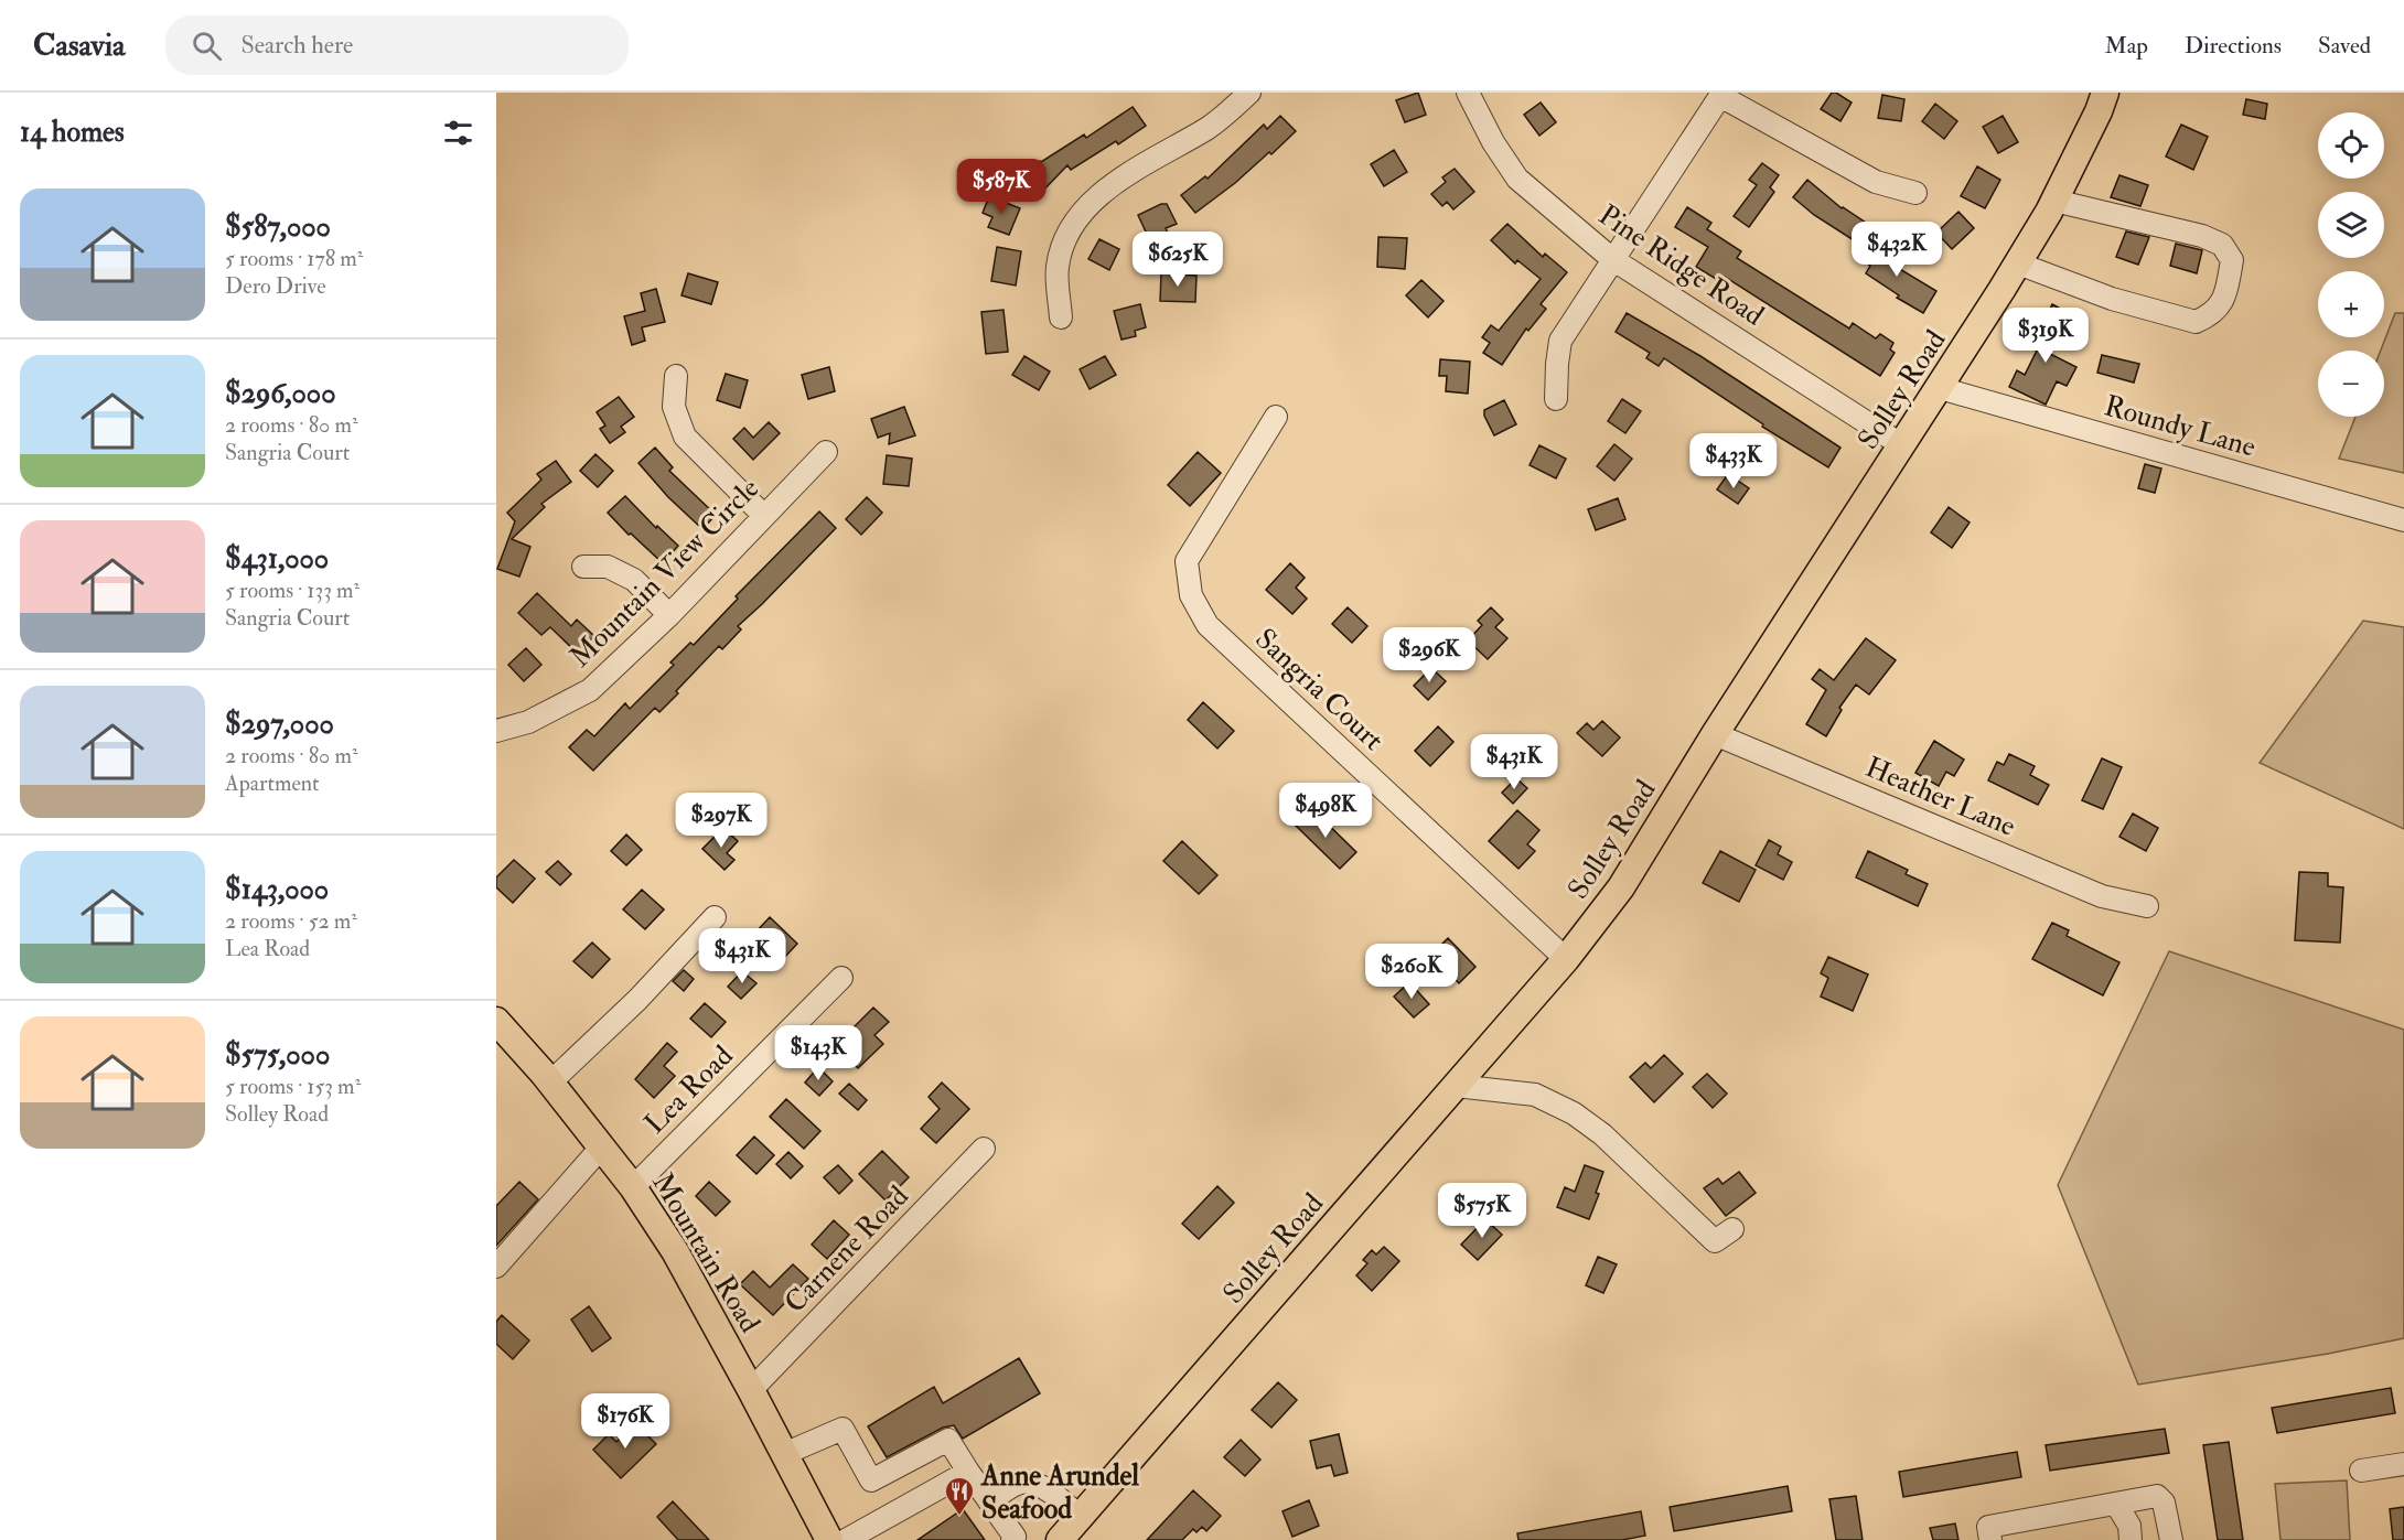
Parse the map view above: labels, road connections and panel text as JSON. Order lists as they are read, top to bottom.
{
  "streets": {
    "main road": ["Solley Road", "Mountain Road"],
    "street": [
      "Pine Ridge Road",
      "Roundy Lane",
      "Mountain View Circle",
      "Sangria Court",
      "Heather Lane",
      "Lea Road",
      "Carnene Road"
    ]
  },
  "crossings": [
    ["Pine Ridge Road", "Solley Road"],
    ["Solley Road", "Roundy Lane"],
    ["Solley Road", "Sangria Court"],
    ["Solley Road", "Heather Lane"],
    ["Lea Road", "Mountain Road"],
    ["Carnene Road", "Mountain Road"]
  ],
  "places": {
    "restaurant": ["Anne Arundel Seafood"]
  },
  "page": {
    "header": "Casavia",
    "search": "Search here",
    "nav": ["Map", "Directions", "Saved"],
    "heading": "14 homes",
    "map_buttons": ["+", "−"],
    "price": [
      "$587K",
      "$432K",
      "$625K",
      "$319K",
      "$433K",
      "$296K",
      "$431K",
      "$498K",
      "$297K",
      "$431K",
      "$260K",
      "$143K",
      "$575K",
      "$176K"
    ],
    "list": [
      {
        "name": "$587,000",
        "note": "5 rooms · 178 m² · Dero Drive"
      },
      {
        "name": "$296,000",
        "note": "2 rooms · 80 m² · Sangria Court"
      },
      {
        "name": "$431,000",
        "note": "5 rooms · 133 m² · Sangria Court"
      },
      {
        "name": "$297,000",
        "note": "2 rooms · 80 m² · Apartment"
      },
      {
        "name": "$143,000",
        "note": "2 rooms · 52 m² · Lea Road"
      },
      {
        "name": "$575,000",
        "note": "5 rooms · 153 m² · Solley Road"
      }
    ]
  }
}
